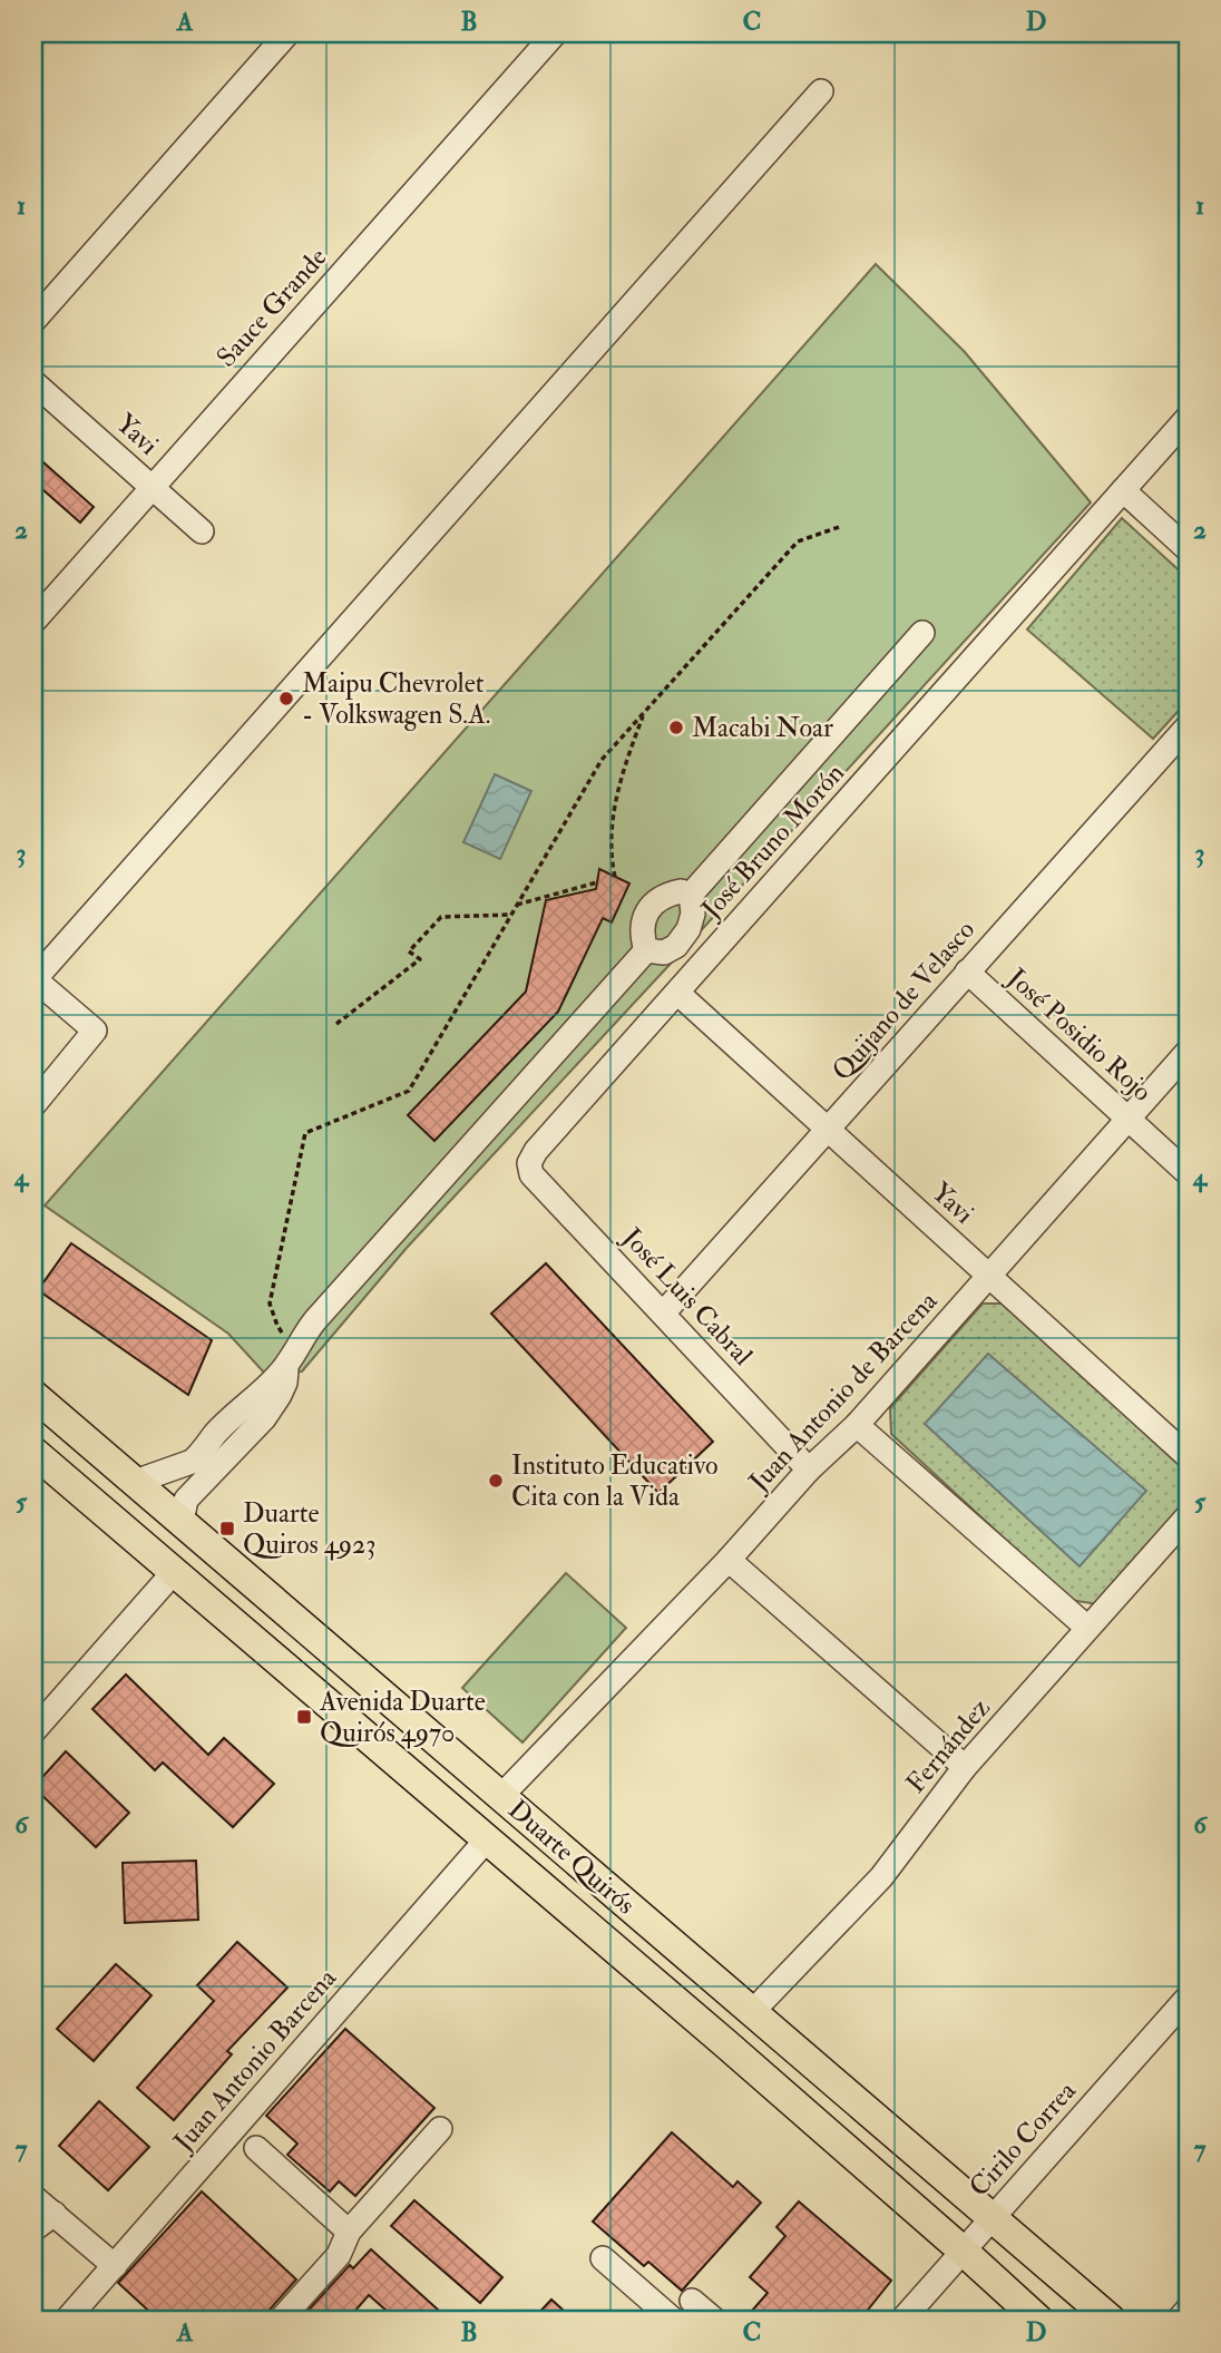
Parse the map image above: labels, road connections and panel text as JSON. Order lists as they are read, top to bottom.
{
  "streets": {
    "main road": ["Duarte Quirós"],
    "street": [
      "Sauce Grande",
      "Yavi",
      "José Bruno Morón",
      "Quijano de Velasco",
      "José Posidio Rojo",
      "José Luis Cabral",
      "Juan Antonio de Barcena",
      "Fernández",
      "Juan Antonio Barcena",
      "Cirilo Correa"
    ]
  },
  "crossings": [
    ["Sauce Grande", "Yavi"],
    ["Yavi", "José Bruno Morón"],
    ["Yavi", "Quijano de Velasco"],
    ["Yavi", "Juan Antonio de Barcena"],
    ["José Bruno Morón", "José Luis Cabral"],
    ["Quijano de Velasco", "José Posidio Rojo"],
    ["Quijano de Velasco", "José Luis Cabral"],
    ["José Posidio Rojo", "Juan Antonio de Barcena"],
    ["José Luis Cabral", "Juan Antonio de Barcena"],
    ["Juan Antonio de Barcena", "Duarte Quirós"],
    ["Fernández", "Duarte Quirós"],
    ["Duarte Quirós", "Juan Antonio Barcena"],
    ["Duarte Quirós", "Cirilo Correa"]
  ],
  "places": {
    "other": ["Maipu Chevrolet - Volkswagen S.A.", "Macabi Noar", "Instituto Educativo Cita con la Vida"],
    "transit": ["Duarte Quiros 4923", "Avenida Duarte Quirós 4970"]
  },
  "grid": {
    "columns": [
      "A",
      "B",
      "C",
      "D"
    ],
    "rows": [
      "1",
      "2",
      "3",
      "4",
      "5",
      "6",
      "7"
    ]
  }
}
